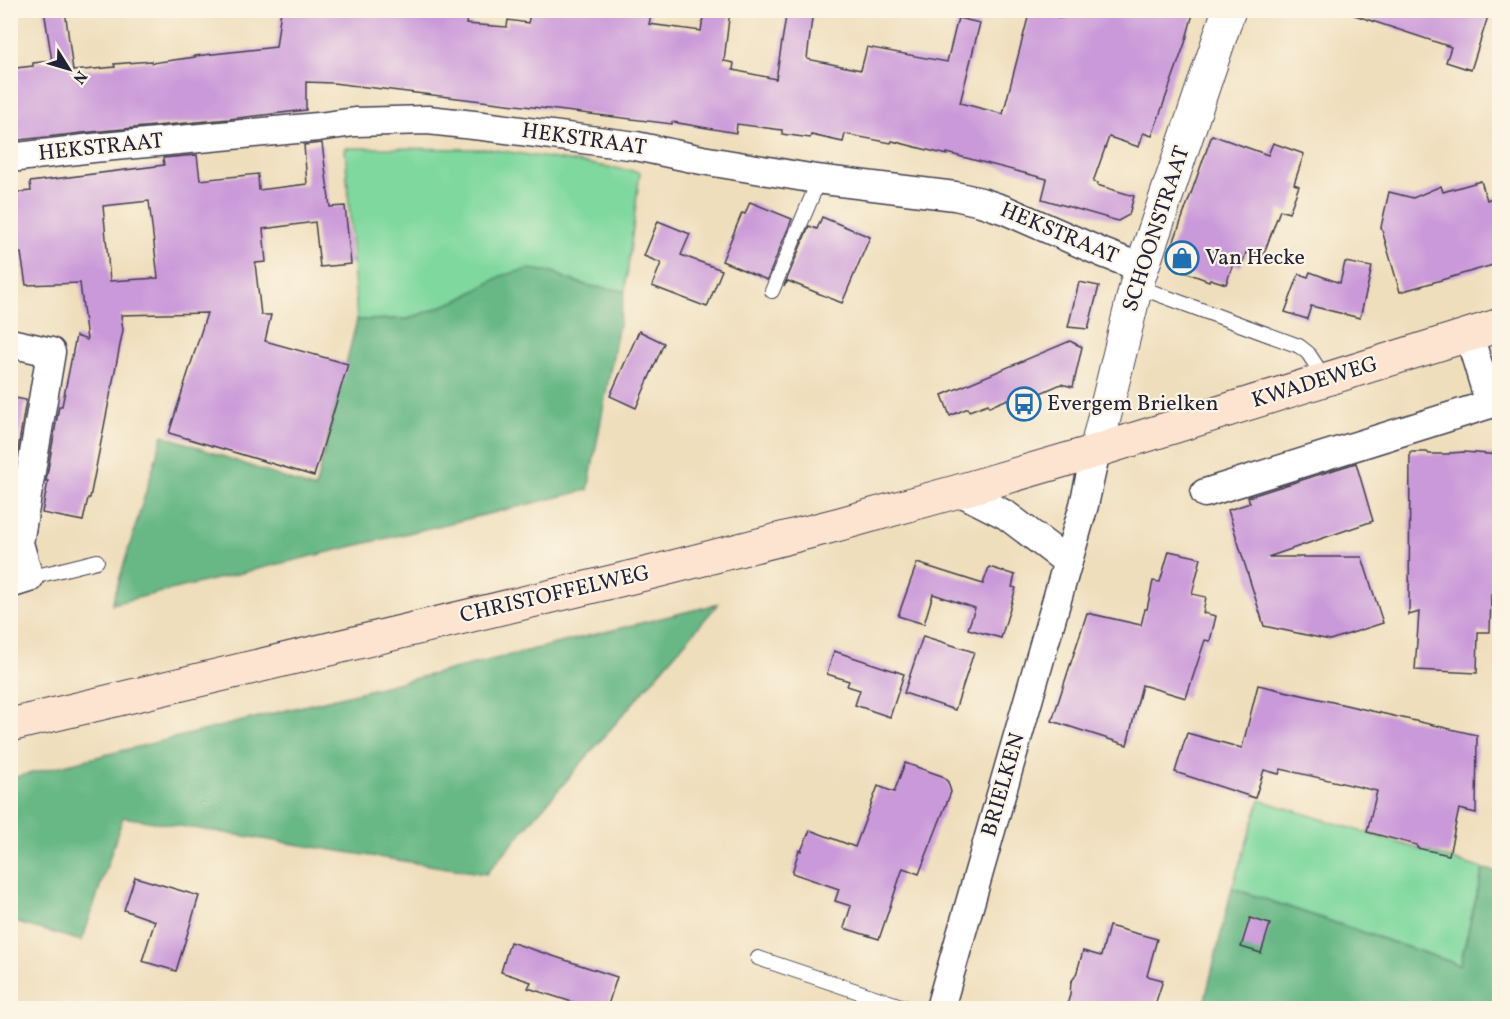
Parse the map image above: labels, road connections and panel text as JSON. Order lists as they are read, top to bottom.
{
  "streets": {
    "main road": ["KWADEWEG", "CHRISTOFFELWEG"],
    "street": ["HEKSTRAAT", "SCHOONSTRAAT", "BRIELKEN"]
  },
  "crossings": [
    ["HEKSTRAAT", "SCHOONSTRAAT"],
    ["SCHOONSTRAAT", "KWADEWEG"],
    ["SCHOONSTRAAT", "CHRISTOFFELWEG"],
    ["SCHOONSTRAAT", "BRIELKEN"],
    ["KWADEWEG", "CHRISTOFFELWEG"],
    ["KWADEWEG", "BRIELKEN"],
    ["CHRISTOFFELWEG", "BRIELKEN"]
  ],
  "places": {
    "shop": ["Van Hecke"],
    "bus stop": ["Evergem Brielken"]
  },
  "north": "bottom right"
}
